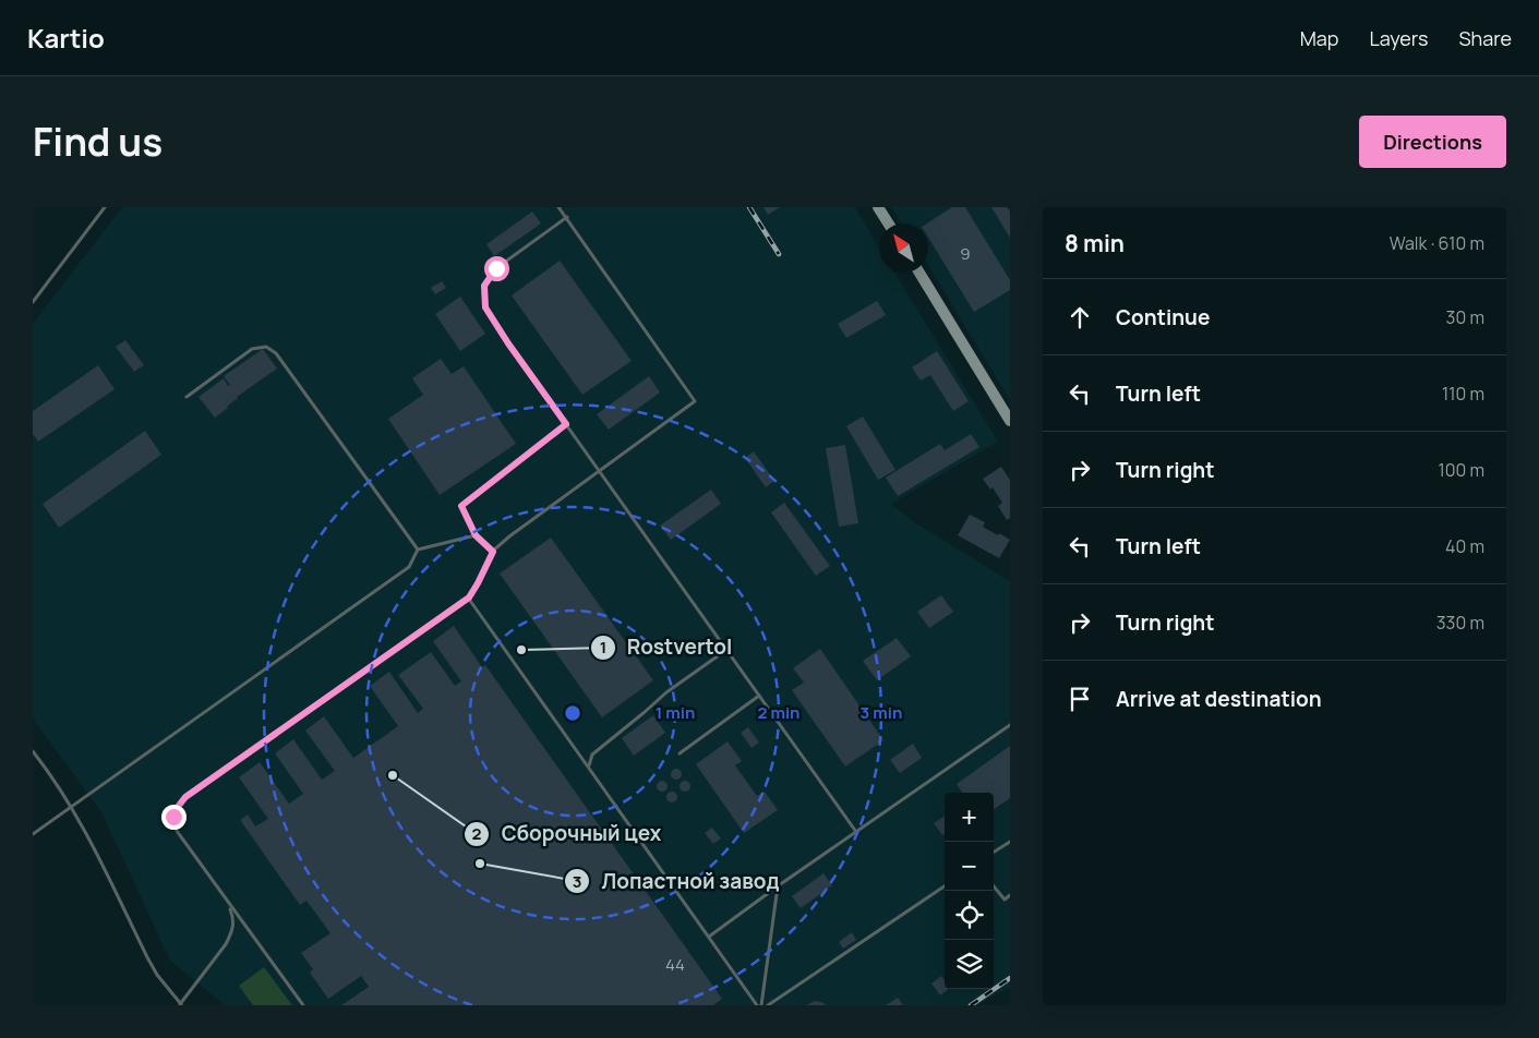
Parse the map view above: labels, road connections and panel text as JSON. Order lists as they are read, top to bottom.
{
  "places": ["Rostvertol", "Сборочный цех", "Лопастной завод"],
  "house_numbers": ["9", "44"],
  "north": "top left",
  "page": {
    "header": "Kartio",
    "nav": ["Map", "Layers", "Share"],
    "title": "Find us",
    "buttons": "Directions",
    "heading": ["8 min", "Walk · 610 m"],
    "list": [
      ["Continue", "30 m"],
      ["Turn left", "110 m"],
      ["Turn right", "100 m"],
      ["Turn left", "40 m"],
      ["Turn right", "330 m"],
      "Arrive at destination"
    ],
    "map_buttons": ["+", "−"]
  },
  "rings": ["1 min", "2 min", "3 min"]
}
